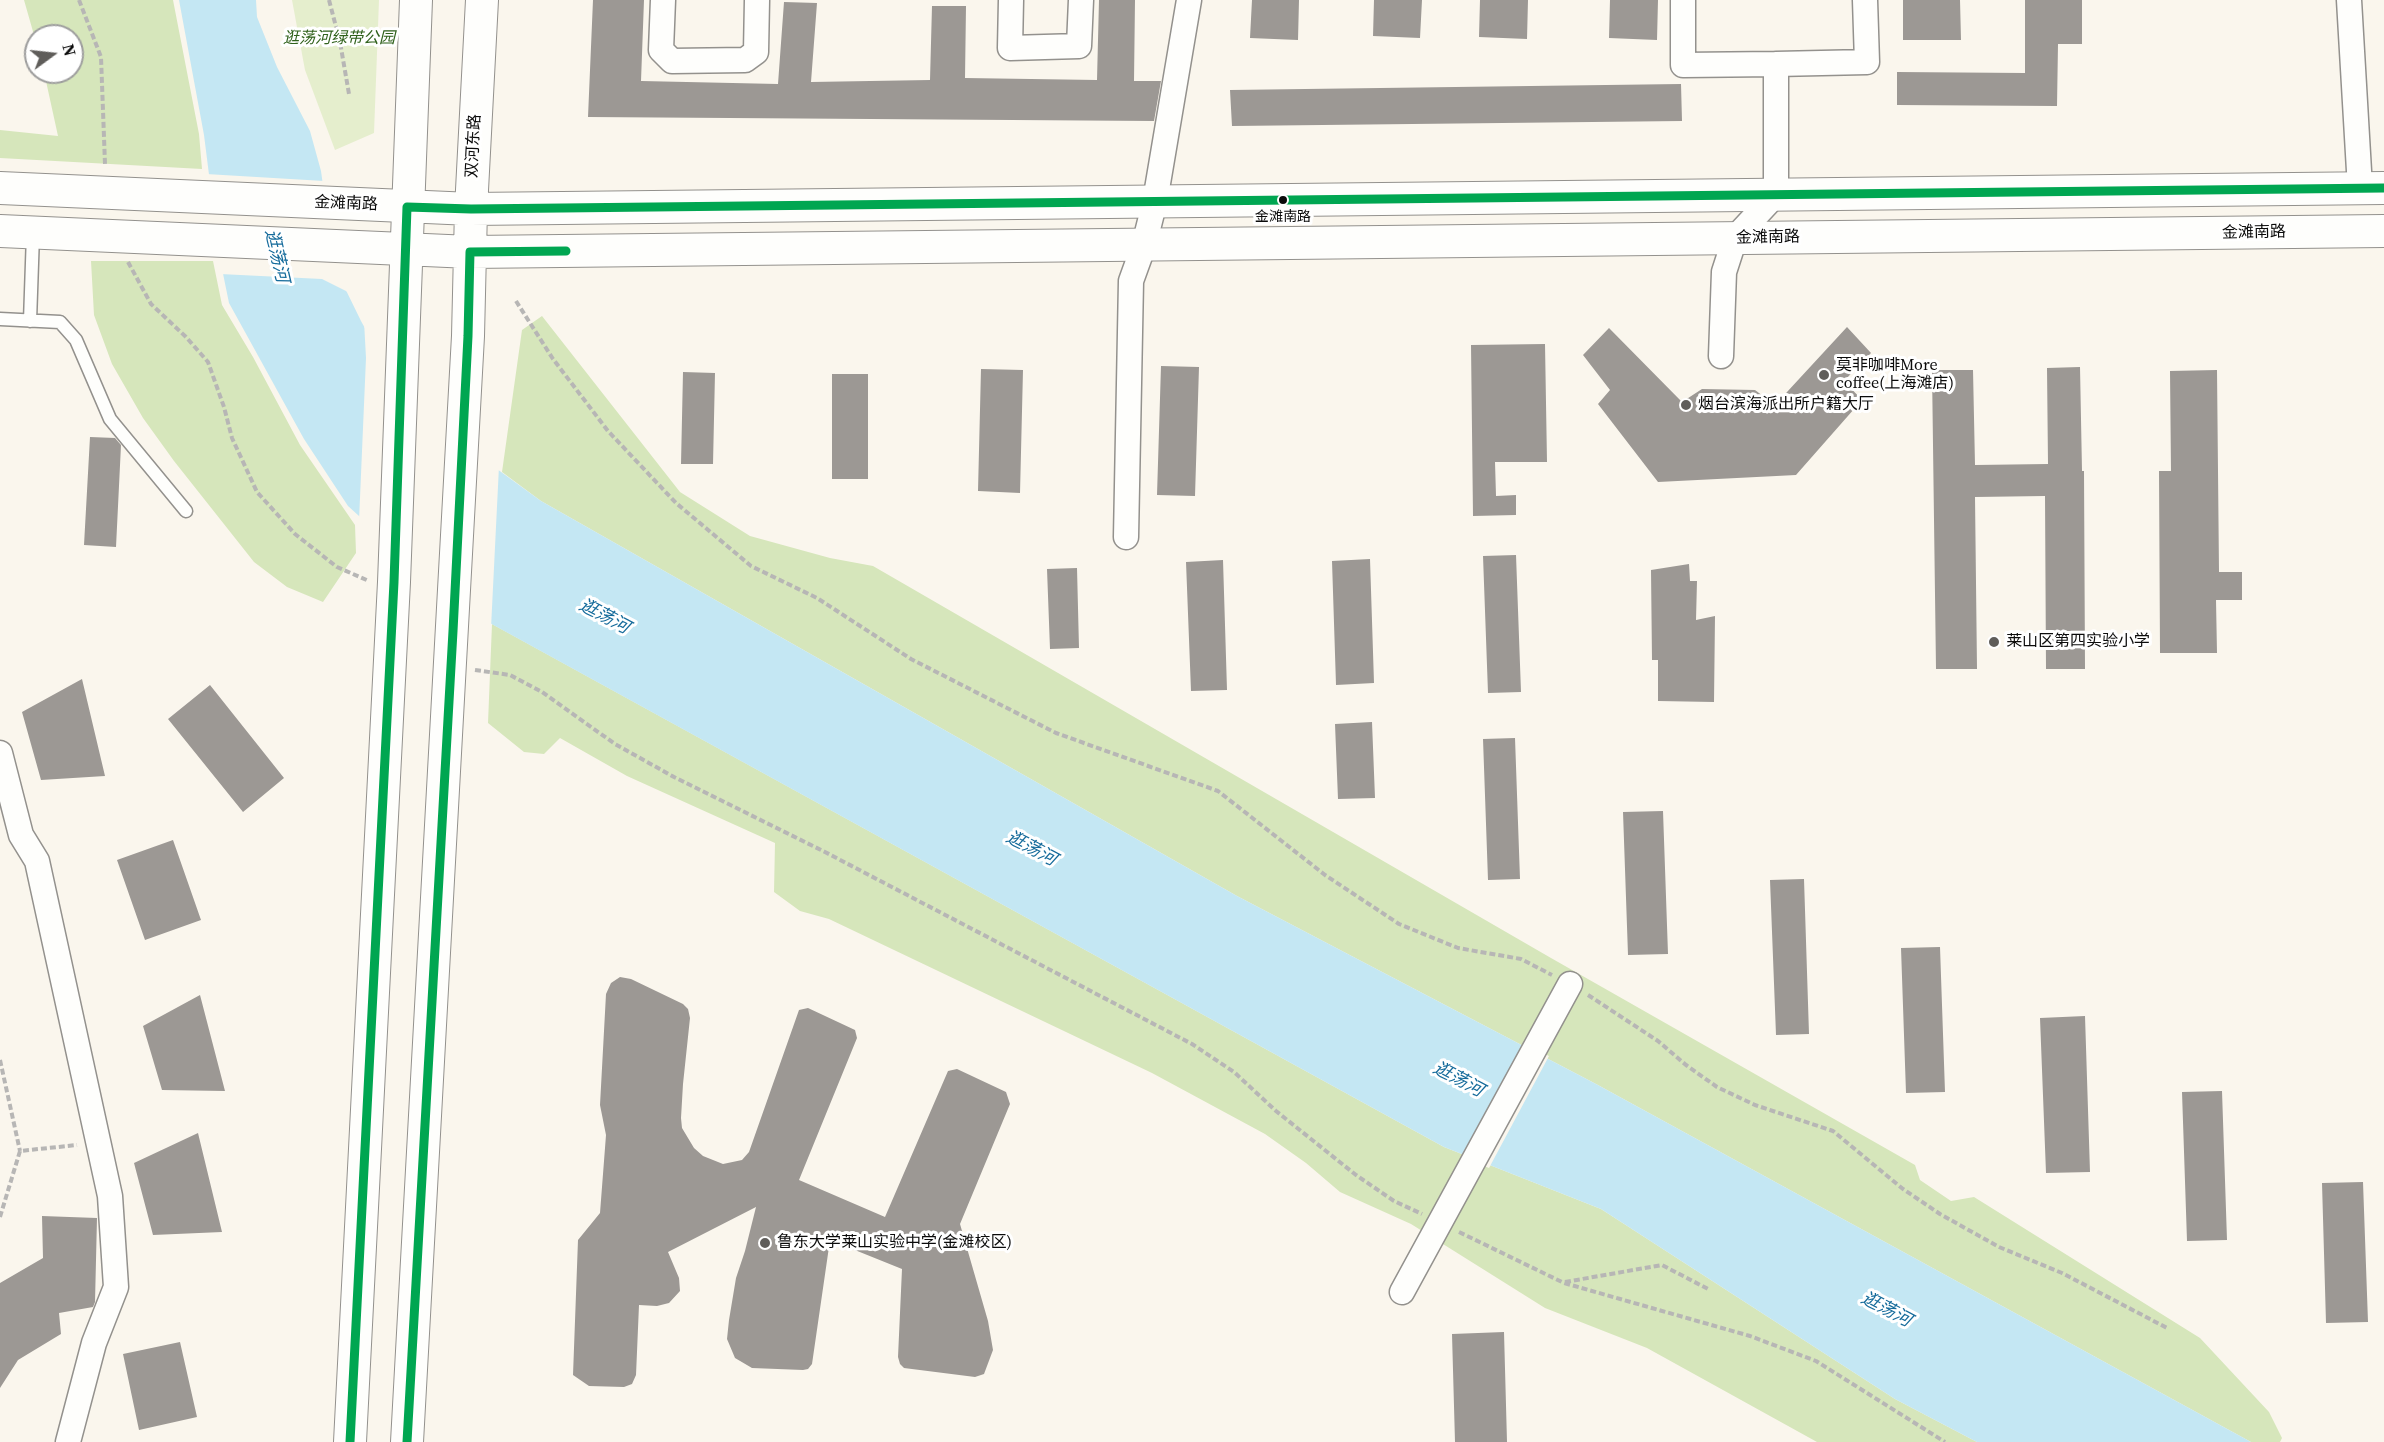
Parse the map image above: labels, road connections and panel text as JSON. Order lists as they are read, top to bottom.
{
  "streets": {
    "street": ["双河东路", "金滩南路"]
  },
  "crossings": [
    ["双河东路", "金滩南路"]
  ],
  "water": ["逛荡河"],
  "parks": ["逛荡河绿带公园"],
  "places": [
    "金滩南路",
    "莫非咖啡More coffee(上海滩店)",
    "烟台滨海派出所户籍大厅",
    "莱山区第四实验小学",
    "鲁东大学莱山实验中学(金滩校区)"
  ],
  "north": "right"
}
